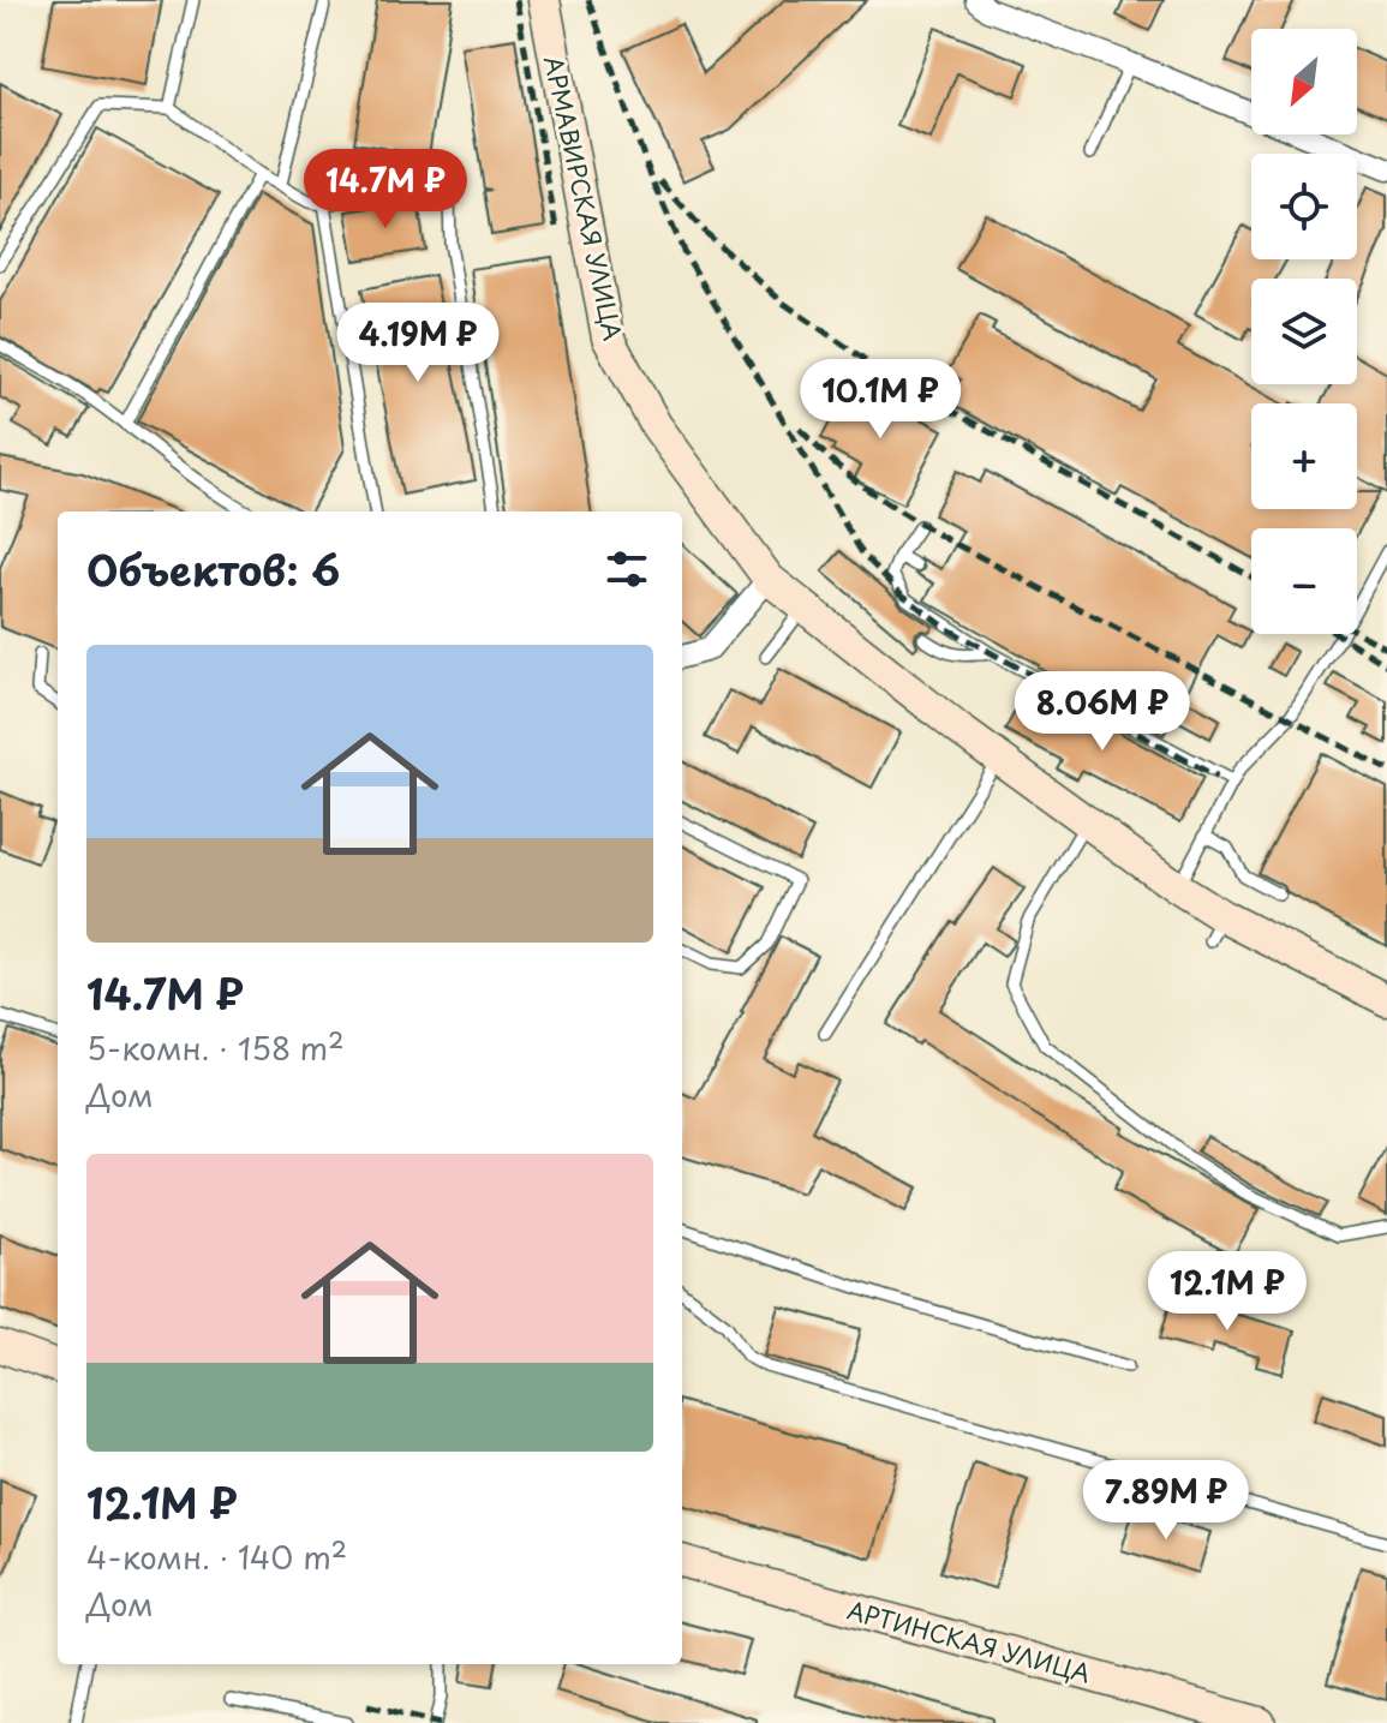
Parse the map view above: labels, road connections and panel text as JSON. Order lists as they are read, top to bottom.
{
  "streets": {
    "main road": ["АРМАВИРСКАЯ УЛИЦА", "АРТИНСКАЯ УЛИЦА"]
  },
  "north": "bottom left",
  "page": {
    "map_buttons": ["+", "−"],
    "price": [
      "14.7M ₽",
      "4.19M ₽",
      "10.1M ₽",
      "8.06M ₽",
      "12.1M ₽",
      "7.89M ₽"
    ],
    "heading": "Объектов: 6",
    "list": [
      {
        "name": "14.7M ₽",
        "note": "5-комн. · 158 m² · Дом"
      },
      {
        "name": "12.1M ₽",
        "note": "4-комн. · 140 m² · Дом"
      }
    ]
  }
}
